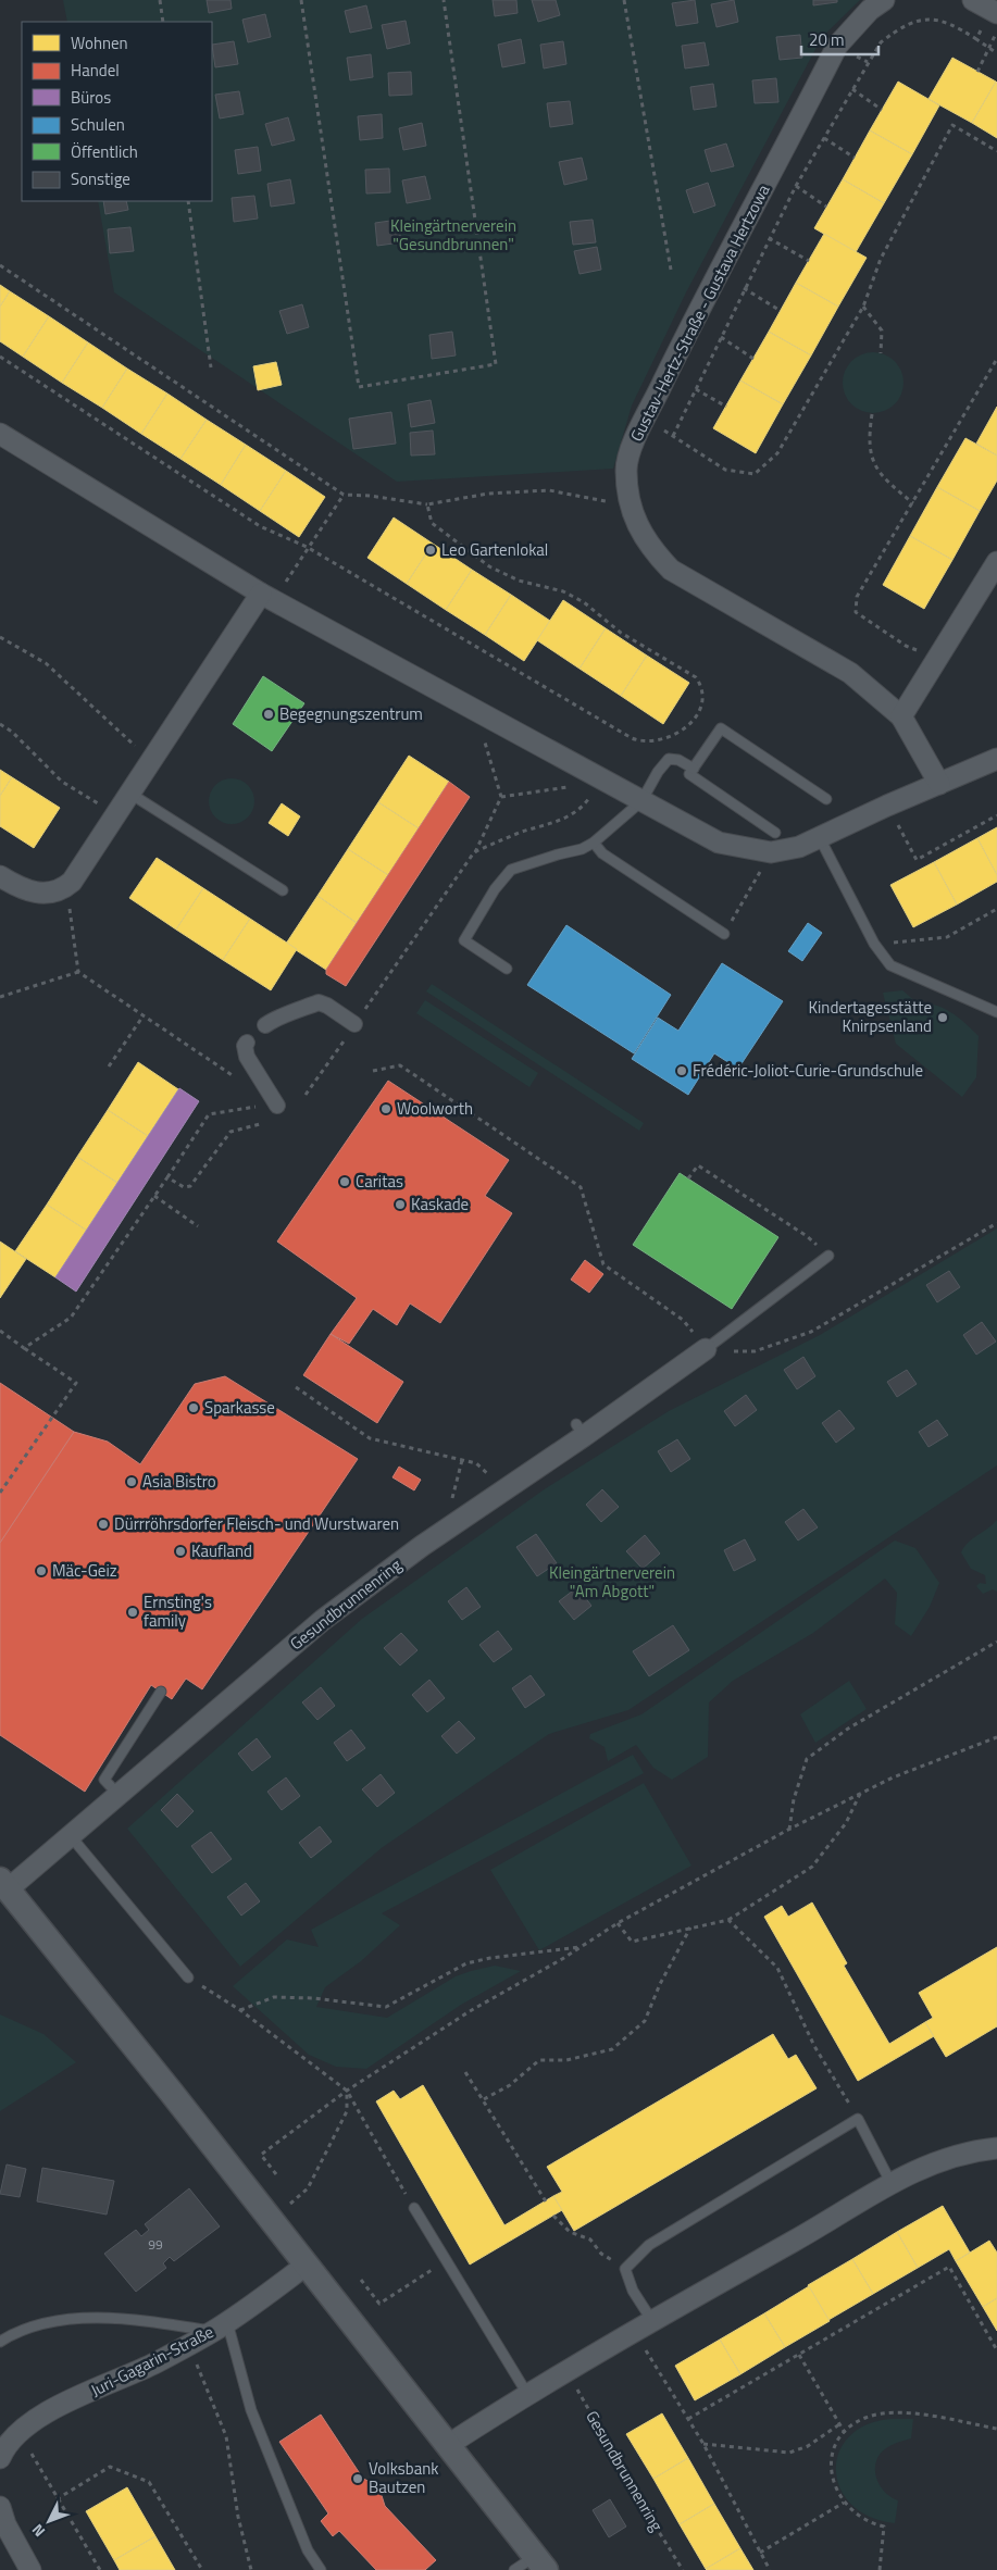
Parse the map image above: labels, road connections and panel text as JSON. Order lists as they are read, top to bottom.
{
  "streets": {
    "street": ["Gustav-Hertz-Straße - Gustava Hertzowa", "Gesundbrunnenring", "Juri-Gagarin-Straße"]
  },
  "parks": ["Kleingärtnerverein \"Gesundbrunnen\"", "Kleingärtnerverein \"Am Abgott\""],
  "places": [
    "Leo Gartenlokal",
    "Begegnungszentrum",
    "Kindertagesstätte Knirpsenland",
    "Frédéric-Joliot-Curie-Grundschule",
    "Woolworth",
    "Caritas",
    "Kaskade",
    "Sparkasse",
    "Asia Bistro",
    "Dürrröhrsdorfer Fleisch- und Wurstwaren",
    "Kaufland",
    "Mäc-Geiz",
    "Ernsting's family",
    "Volksbank Bautzen"
  ],
  "house_numbers": ["99"],
  "legend": [
    "Wohnen",
    "Handel",
    "Büros",
    "Schulen",
    "Öffentlich",
    "Sonstige"
  ],
  "scale_bar": "20 m",
  "north": "bottom left"
}
